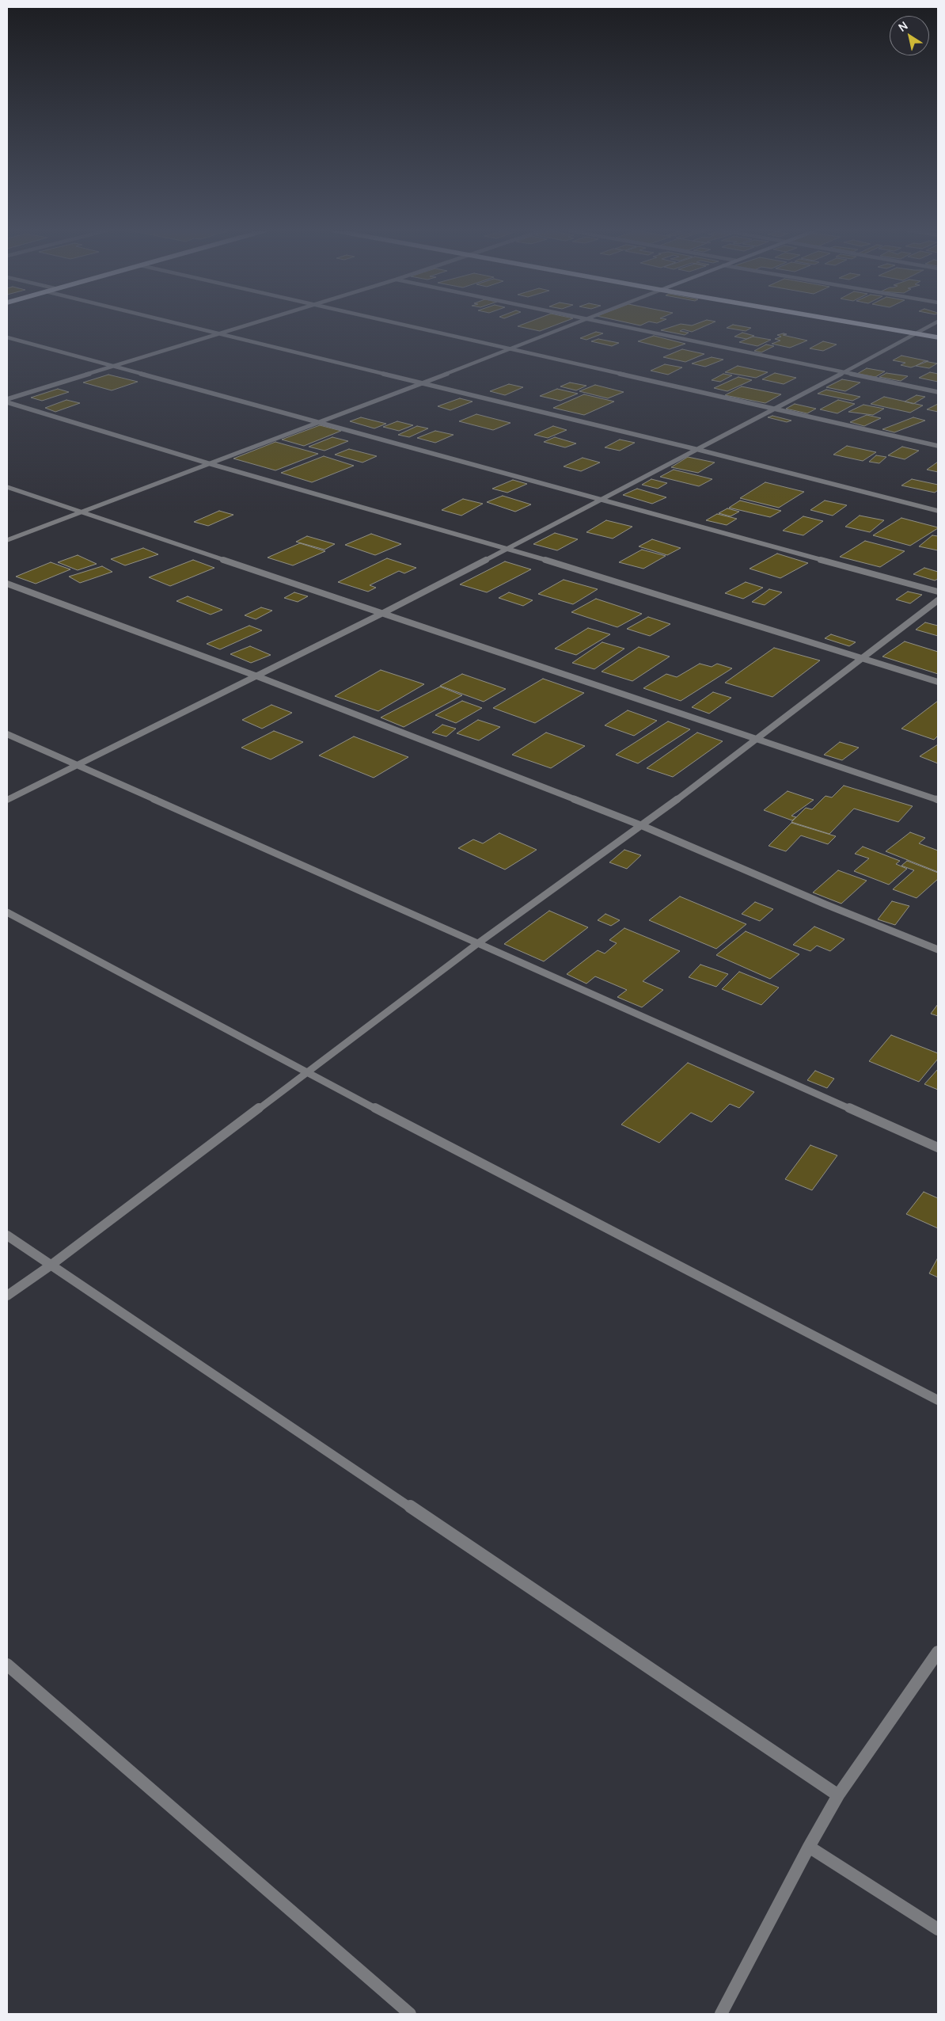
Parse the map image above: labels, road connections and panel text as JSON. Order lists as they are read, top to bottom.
{
  "north": "top left"
}
